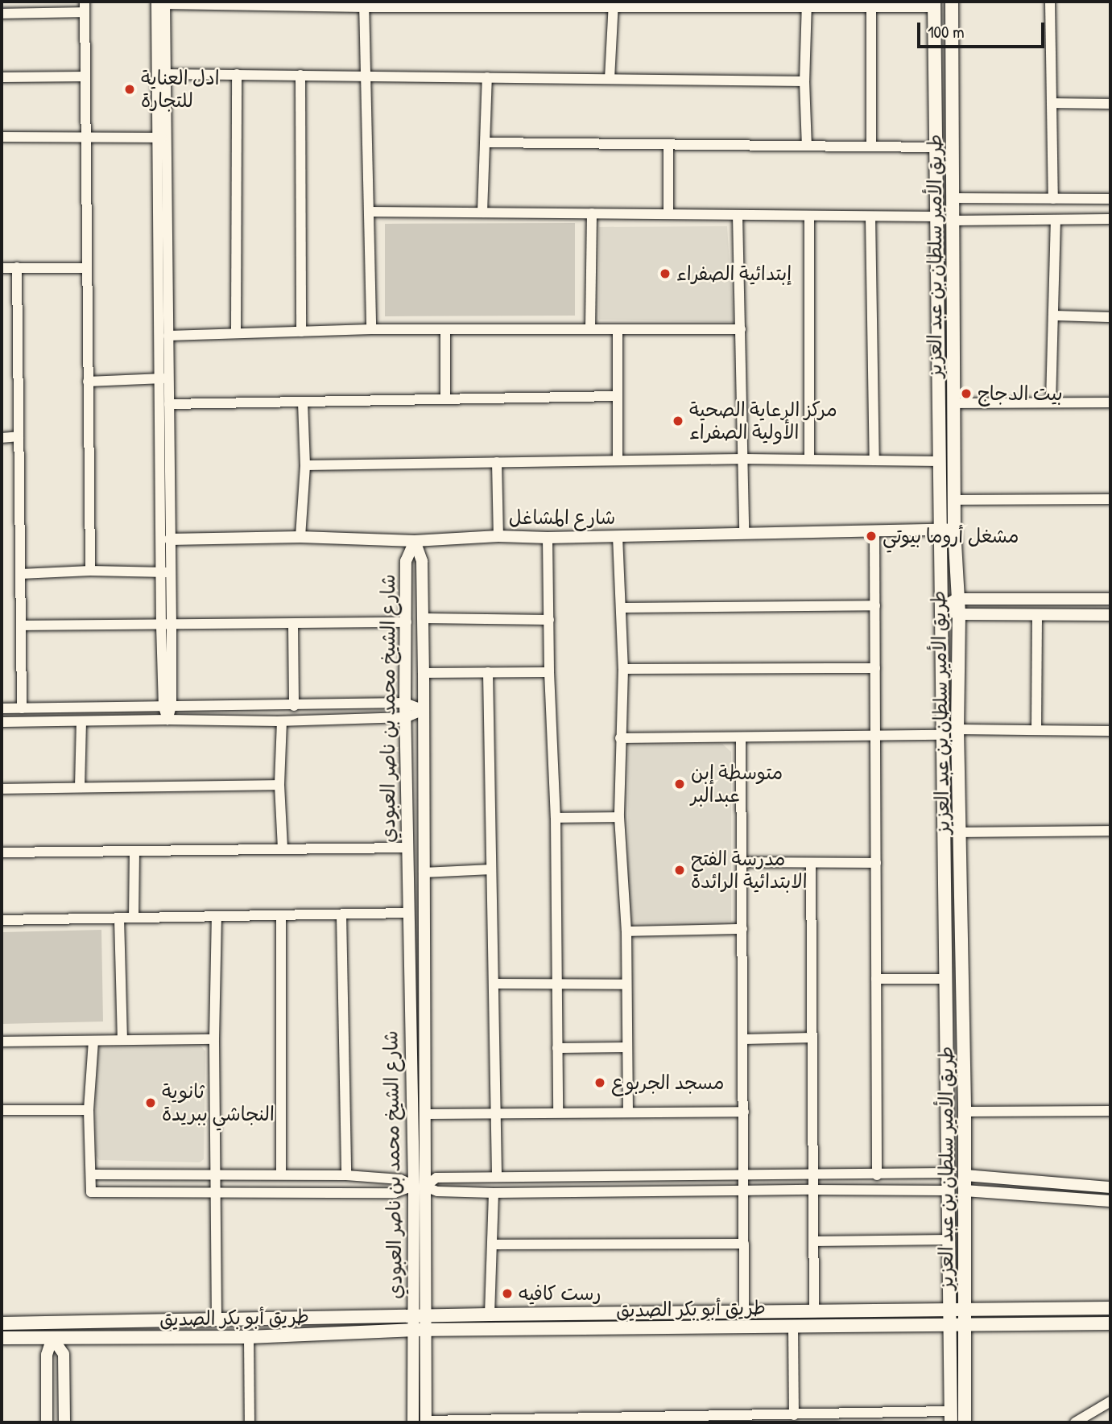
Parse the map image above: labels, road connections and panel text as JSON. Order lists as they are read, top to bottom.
{
  "streets": {
    "main road": ["طريق الأمير سلطان بن عبد العزيز", "طريق أبو بكر الصديق"],
    "street": ["شارع المشاغل", "شارع الشيخ محمد بن ناصر العبودي"]
  },
  "crossings": [
    ["طريق الأمير سلطان بن عبد العزيز", "شارع المشاغل"],
    ["طريق الأمير سلطان بن عبد العزيز", "طريق أبو بكر الصديق"],
    ["شارع المشاغل", "شارع الشيخ محمد بن ناصر العبودي"],
    ["شارع الشيخ محمد بن ناصر العبودي", "طريق أبو بكر الصديق"]
  ],
  "places": [
    "ادل العناية للتجارة",
    "إبتدائية الصفراء",
    "بيت الدجاج",
    "مركز الرعاية الصحية الأولية الصفراء",
    "مشغل أروما بيوتي",
    "متوسطة إبن عبدالبر",
    "مدرسة الفتح الابتدائية الرائدة",
    "مسجد الجربوع",
    "ثانوية النجاشي ببريدة",
    "رست كافيه"
  ],
  "scale_bar": "100 m"
}
